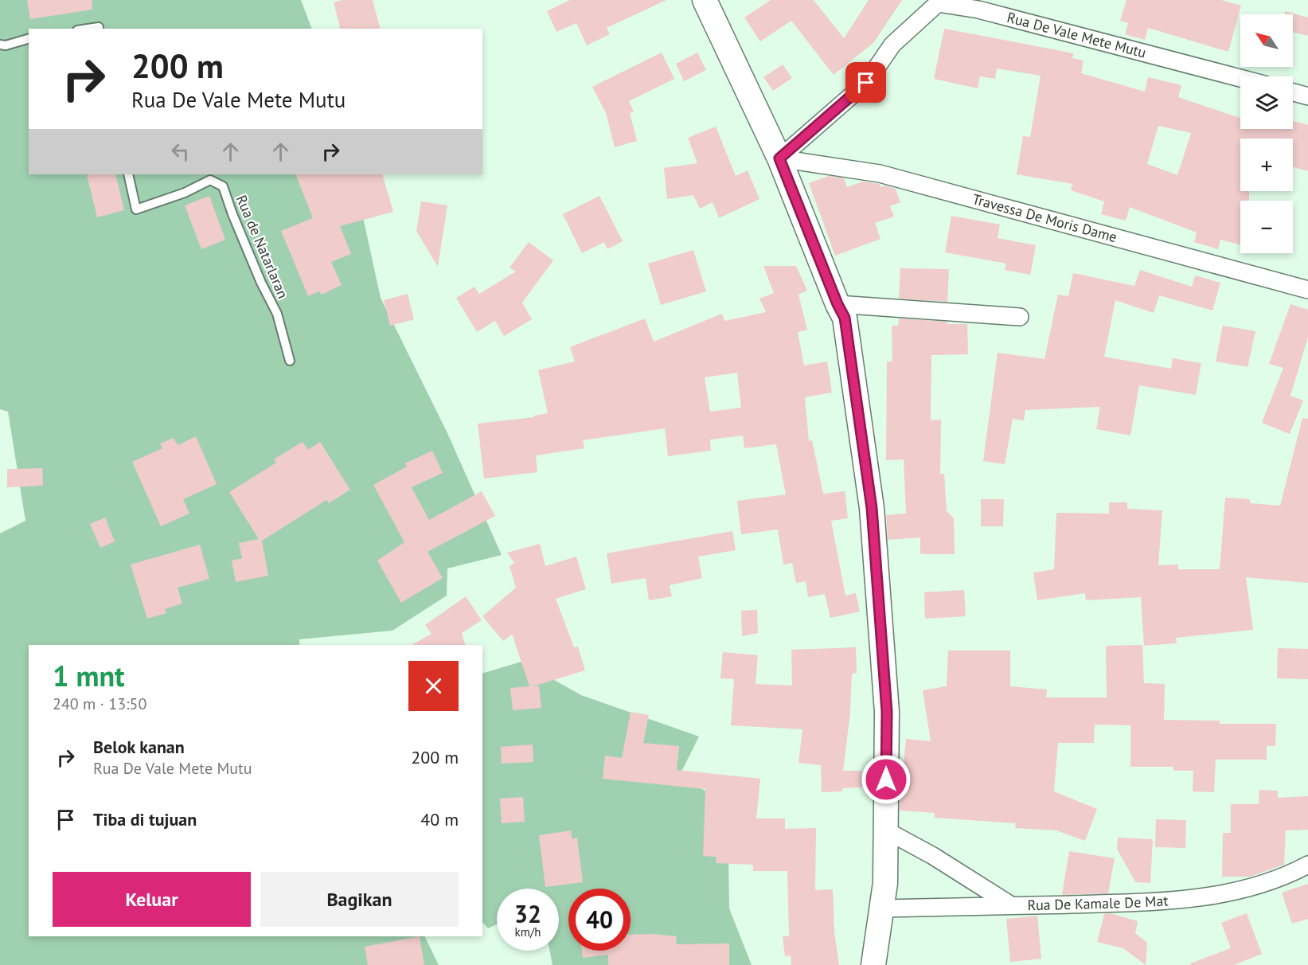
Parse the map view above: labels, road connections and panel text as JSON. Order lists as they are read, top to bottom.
{
  "streets": {
    "street": ["Rua De Vale Mete Mutu", "Travessa De Moris Dame", "Rua De Kamale De Mat"],
    "lane": ["Rua de Natarlaran"]
  },
  "crossings": [
    ["Rua De Vale Mete Mutu", "Travessa De Moris Dame"]
  ],
  "north": "top left",
  "page": {
    "map_buttons": ["+", "−"],
    "turn": ["200 m", "Rua De Vale Mete Mutu"],
    "heading": ["1 mnt", "240 m · 13:50"],
    "list": [
      {
        "name": "Belok kanan",
        "note": "Rua De Vale Mete Mutu",
        "value": "200 m"
      },
      {
        "name": "Tiba di tujuan",
        "value": "40 m"
      }
    ],
    "buttons": ["Keluar", "Bagikan"],
    "speed": "32 km/h",
    "limit": "40"
  }
}
